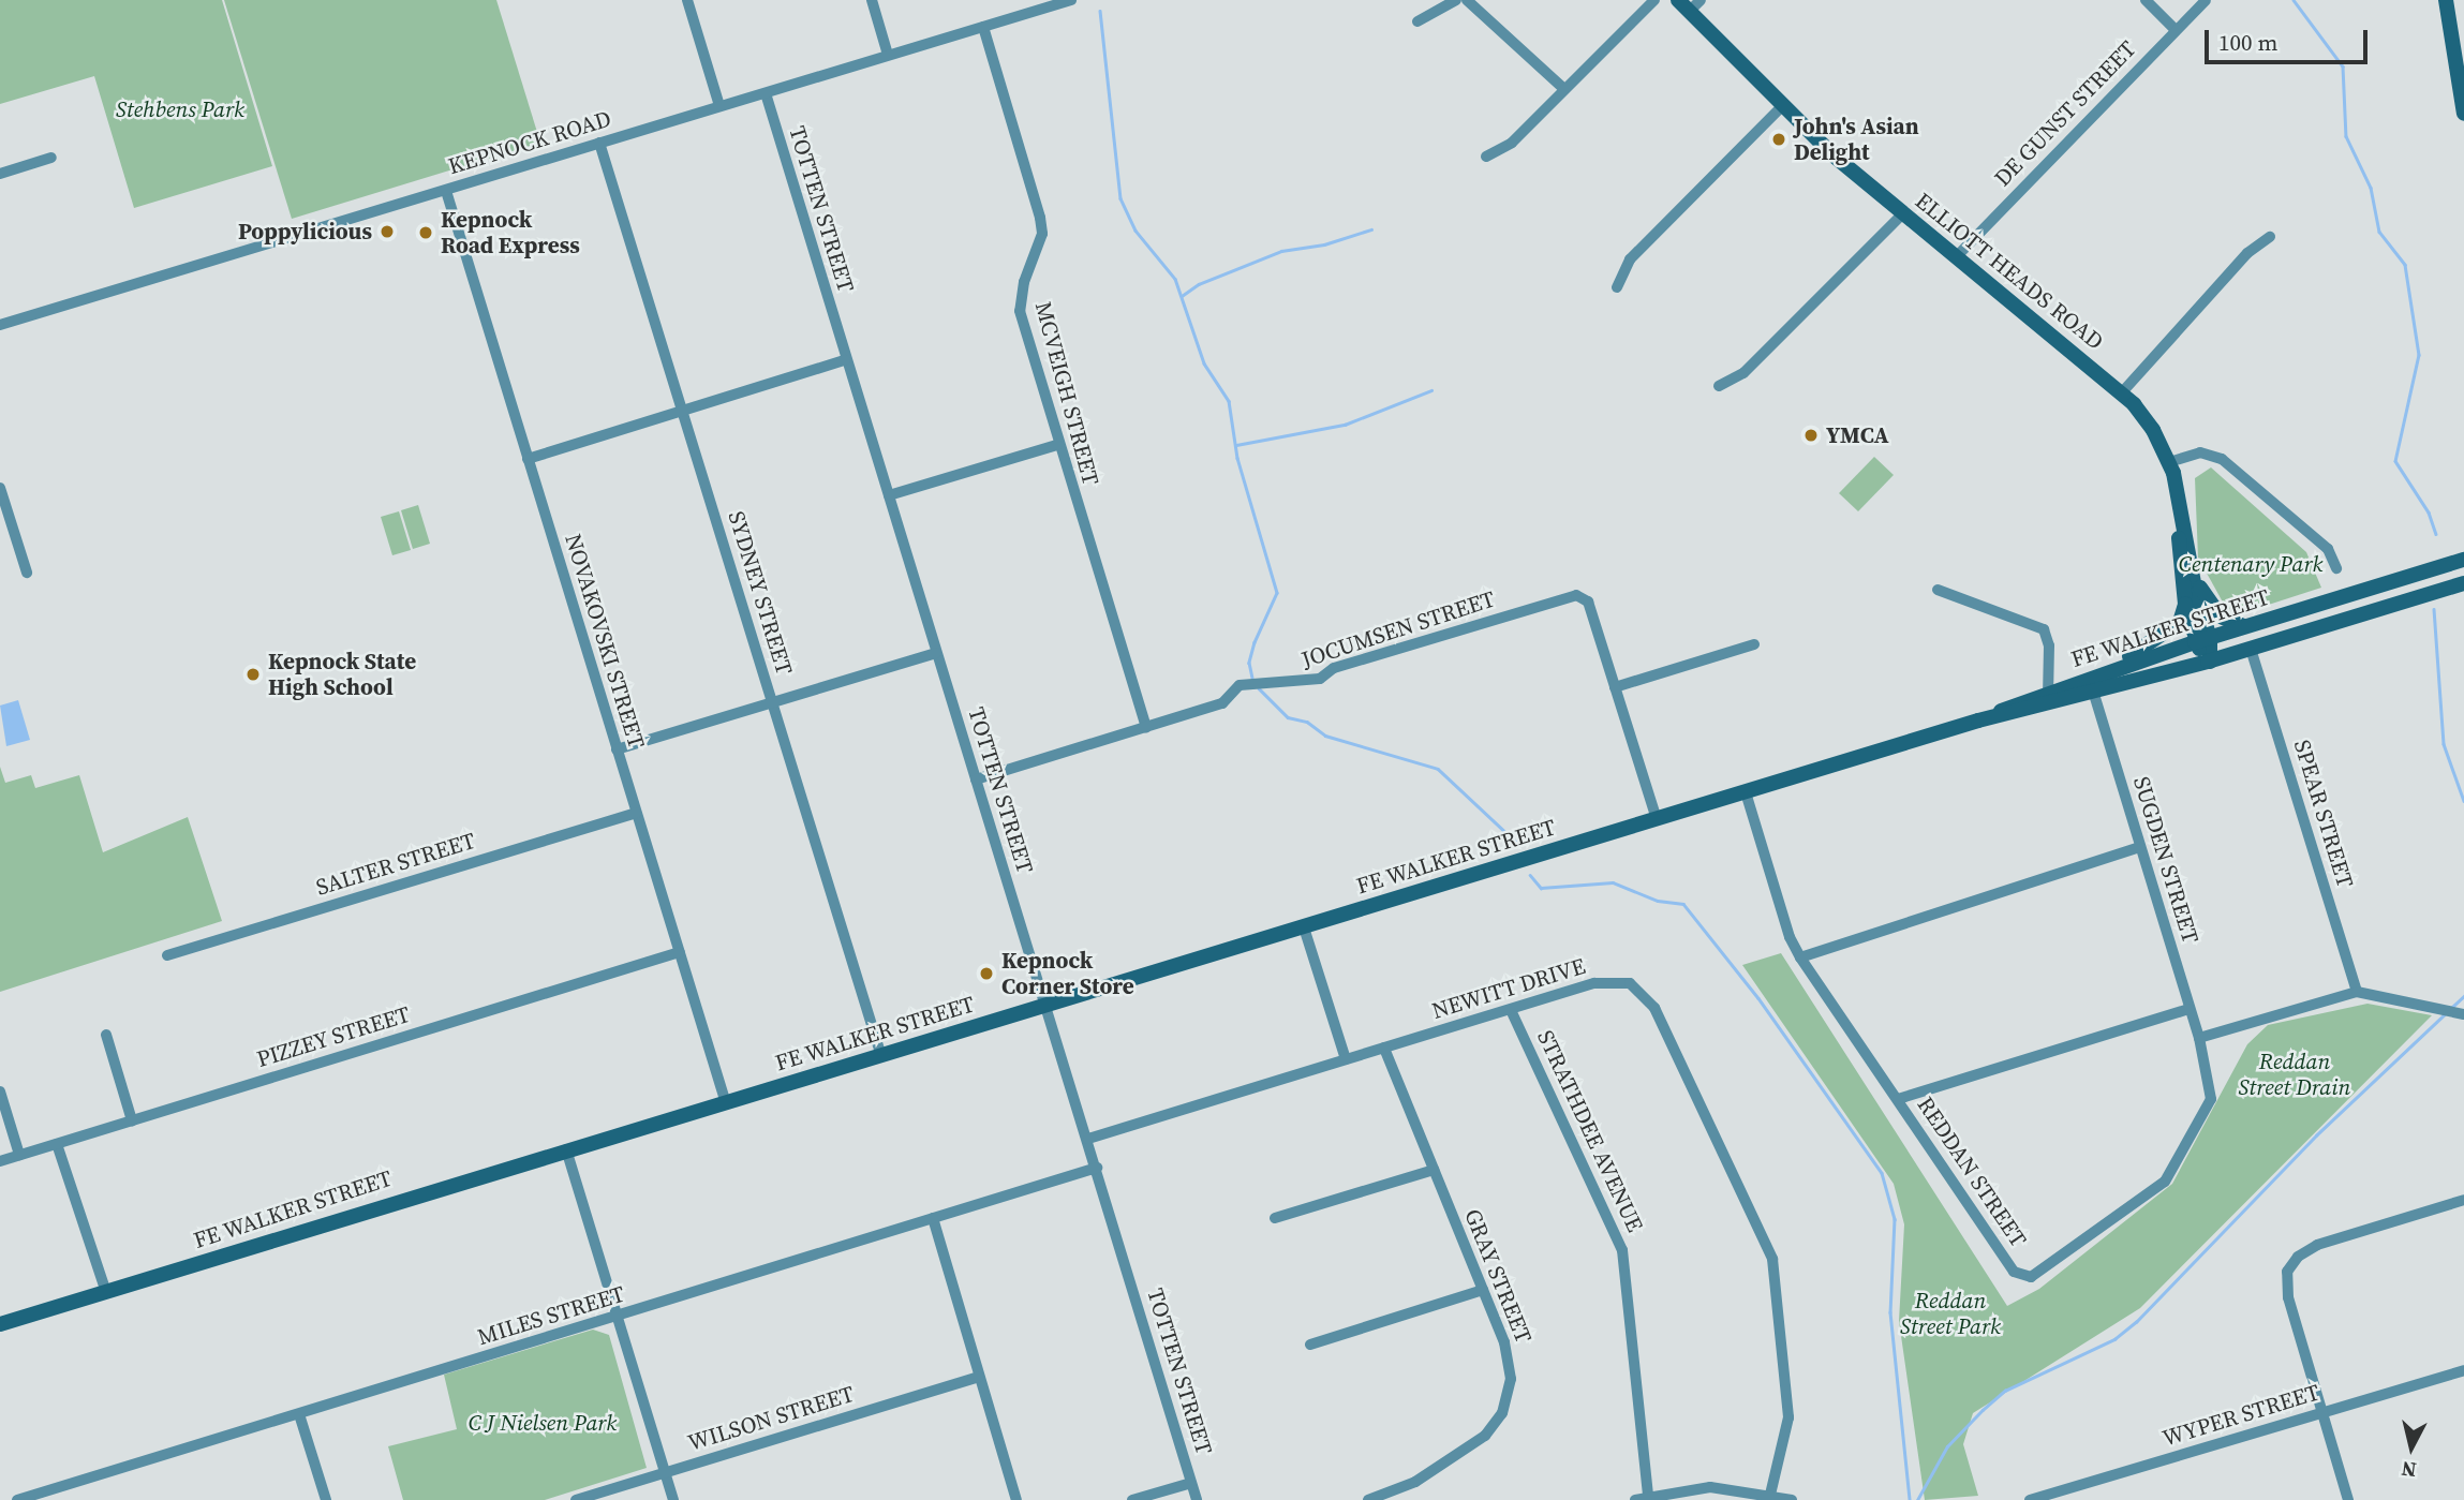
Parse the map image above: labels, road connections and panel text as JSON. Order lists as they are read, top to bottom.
{
  "streets": {
    "main road": ["ELLIOTT HEADS ROAD", "FE WALKER STREET"],
    "street": [
      "DE GUNST STREET",
      "KEPNOCK ROAD",
      "TOTTEN STREET",
      "MCVEIGH STREET",
      "SYDNEY STREET",
      "JOCUMSEN STREET",
      "NOVAKOVSKI STREET",
      "SPEAR STREET",
      "SUGDEN STREET",
      "SALTER STREET",
      "NEWITT DRIVE",
      "PIZZEY STREET",
      "STRATHDEE AVENUE",
      "REDDAN STREET",
      "GRAY STREET",
      "MILES STREET",
      "WYPER STREET",
      "WILSON STREET"
    ]
  },
  "crossings": [
    ["DE GUNST STREET", "ELLIOTT HEADS ROAD"],
    ["KEPNOCK ROAD", "TOTTEN STREET"],
    ["KEPNOCK ROAD", "MCVEIGH STREET"],
    ["KEPNOCK ROAD", "SYDNEY STREET"],
    ["KEPNOCK ROAD", "NOVAKOVSKI STREET"],
    ["TOTTEN STREET", "FE WALKER STREET"],
    ["TOTTEN STREET", "JOCUMSEN STREET"],
    ["TOTTEN STREET", "NEWITT DRIVE"],
    ["TOTTEN STREET", "MILES STREET"],
    ["ELLIOTT HEADS ROAD", "FE WALKER STREET"],
    ["MCVEIGH STREET", "JOCUMSEN STREET"],
    ["SYDNEY STREET", "FE WALKER STREET"],
    ["FE WALKER STREET", "NOVAKOVSKI STREET"],
    ["FE WALKER STREET", "SPEAR STREET"],
    ["FE WALKER STREET", "SUGDEN STREET"],
    ["FE WALKER STREET", "REDDAN STREET"],
    ["NOVAKOVSKI STREET", "SALTER STREET"],
    ["NOVAKOVSKI STREET", "PIZZEY STREET"],
    ["SUGDEN STREET", "REDDAN STREET"],
    ["NEWITT DRIVE", "STRATHDEE AVENUE"],
    ["NEWITT DRIVE", "GRAY STREET"]
  ],
  "parks": [
    "Stehbens Park",
    "Centenary Park",
    "Reddan Street Drain",
    "Reddan Street Park",
    "C J Nielsen Park"
  ],
  "places": [
    "John's Asian Delight",
    "Poppylicious",
    "Kepnock Road Express",
    "YMCA",
    "Kepnock State High School",
    "Kepnock Corner Store"
  ],
  "scale_bar": "100 m",
  "north": "bottom"
}
